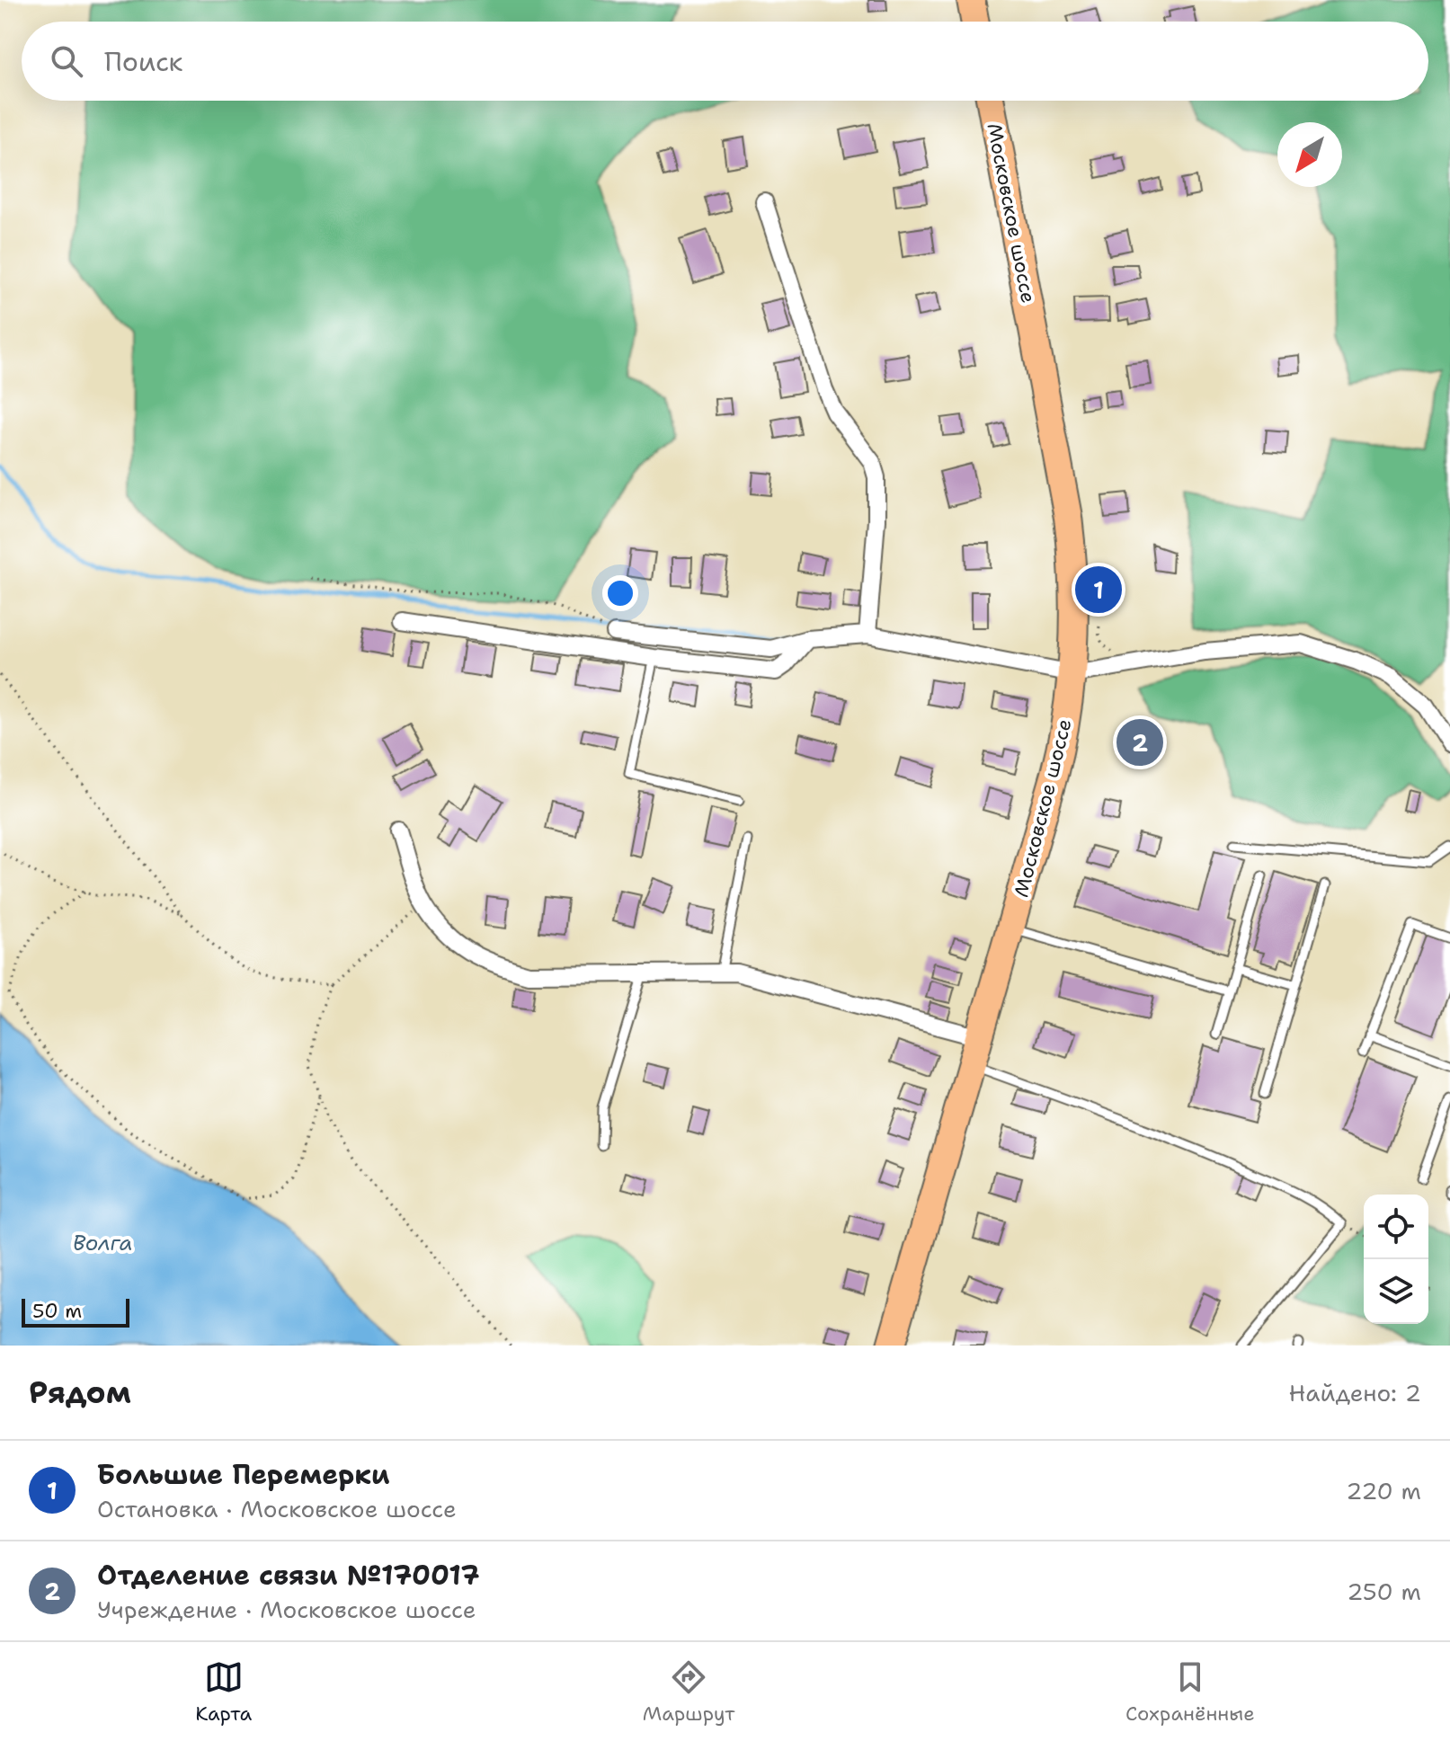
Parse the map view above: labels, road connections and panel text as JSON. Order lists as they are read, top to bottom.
{
  "streets": {
    "main road": ["Московское шоссе"]
  },
  "water": ["Волга"],
  "scale_bar": "50 m",
  "north": "bottom left",
  "page": {
    "search": "Поиск",
    "pins": ["1", "2"],
    "scale": "50 m",
    "heading": ["Рядом", "Найдено: 2"],
    "list": [
      {
        "mark": "1",
        "name": "Большие Перемерки",
        "note": "Остановка · Московское шоссе",
        "value": "220 m"
      },
      {
        "mark": "2",
        "name": "Отделение связи №170017",
        "note": "Учреждение · Московское шоссе",
        "value": "250 m"
      }
    ],
    "nav": ["Карта", "Маршрут", "Сохранённые"]
  }
}
